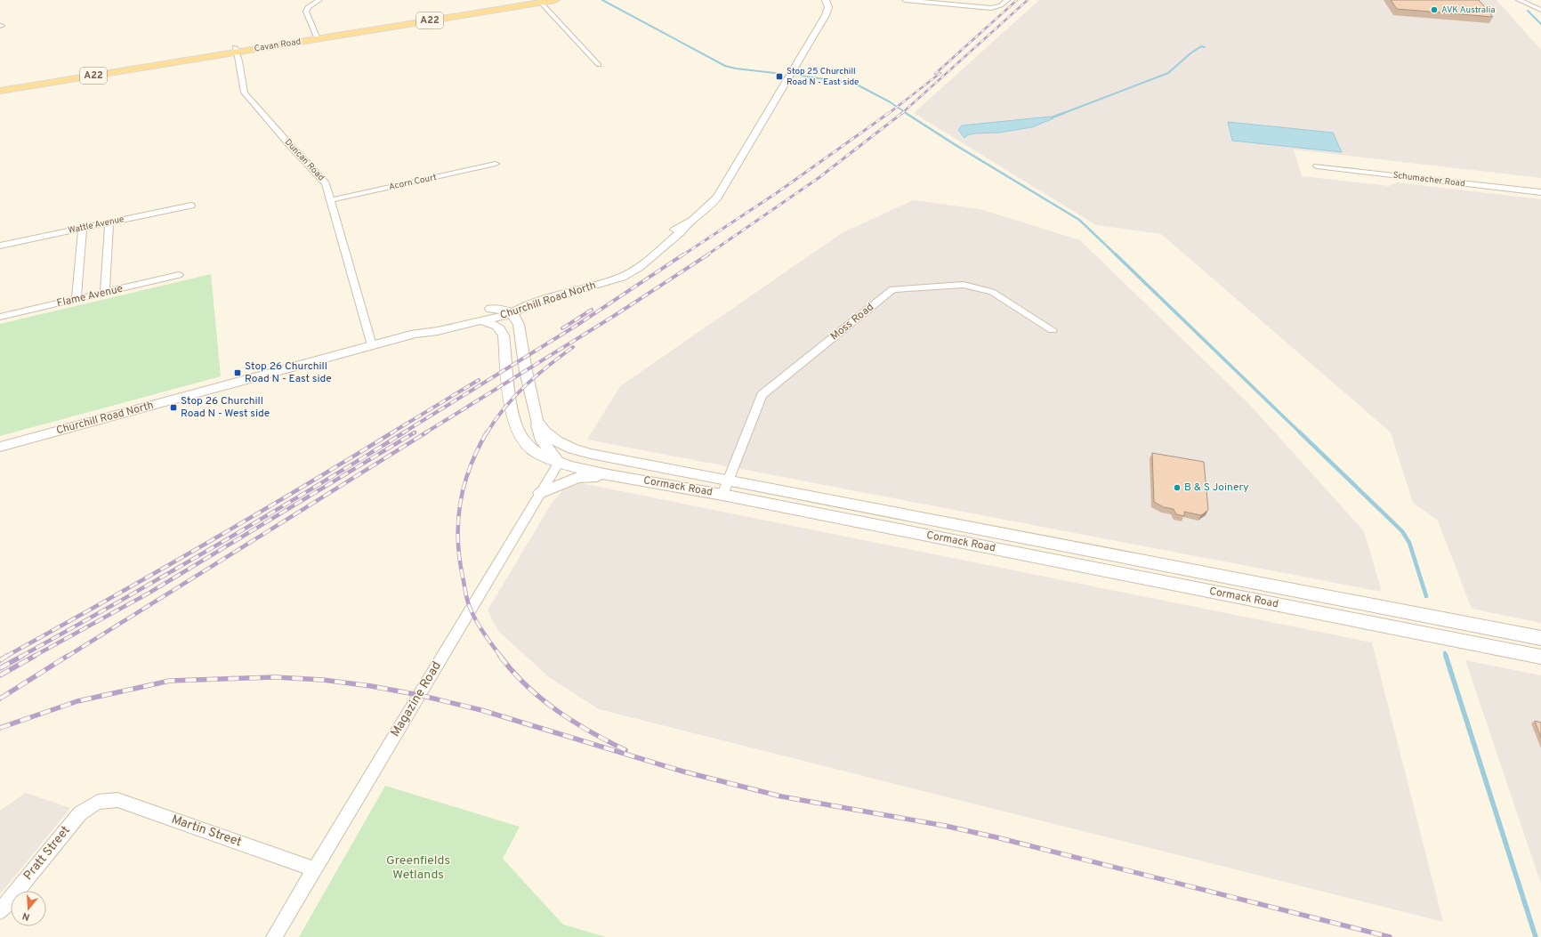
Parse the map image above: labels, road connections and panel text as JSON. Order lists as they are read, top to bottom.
{
  "streets": {
    "main road": ["A22", "Cavan Road"],
    "street": [
      "Duncan Road",
      "Schumacher Road",
      "Acorn Court",
      "Wattle Avenue",
      "Flame Avenue",
      "Churchill Road North",
      "Moss Road",
      "Cormack Road",
      "Magazine Road",
      "Martin Street",
      "Pratt Street"
    ]
  },
  "crossings": [
    ["Cavan Road", "Duncan Road"],
    ["Duncan Road", "Acorn Court"],
    ["Duncan Road", "Churchill Road North"],
    ["Churchill Road North", "Cormack Road"],
    ["Moss Road", "Cormack Road"],
    ["Cormack Road", "Magazine Road"],
    ["Magazine Road", "Martin Street"],
    ["Martin Street", "Pratt Street"]
  ],
  "parks": ["Greenfields Wetlands"],
  "places": {
    "other": ["AVK Australia", "B & S Joinery"],
    "transit": ["Stop 25 Churchill Road N - East side", "Stop 26 Churchill Road N - East side", "Stop 26 Churchill Road N - West side"]
  },
  "north": "bottom"
}
